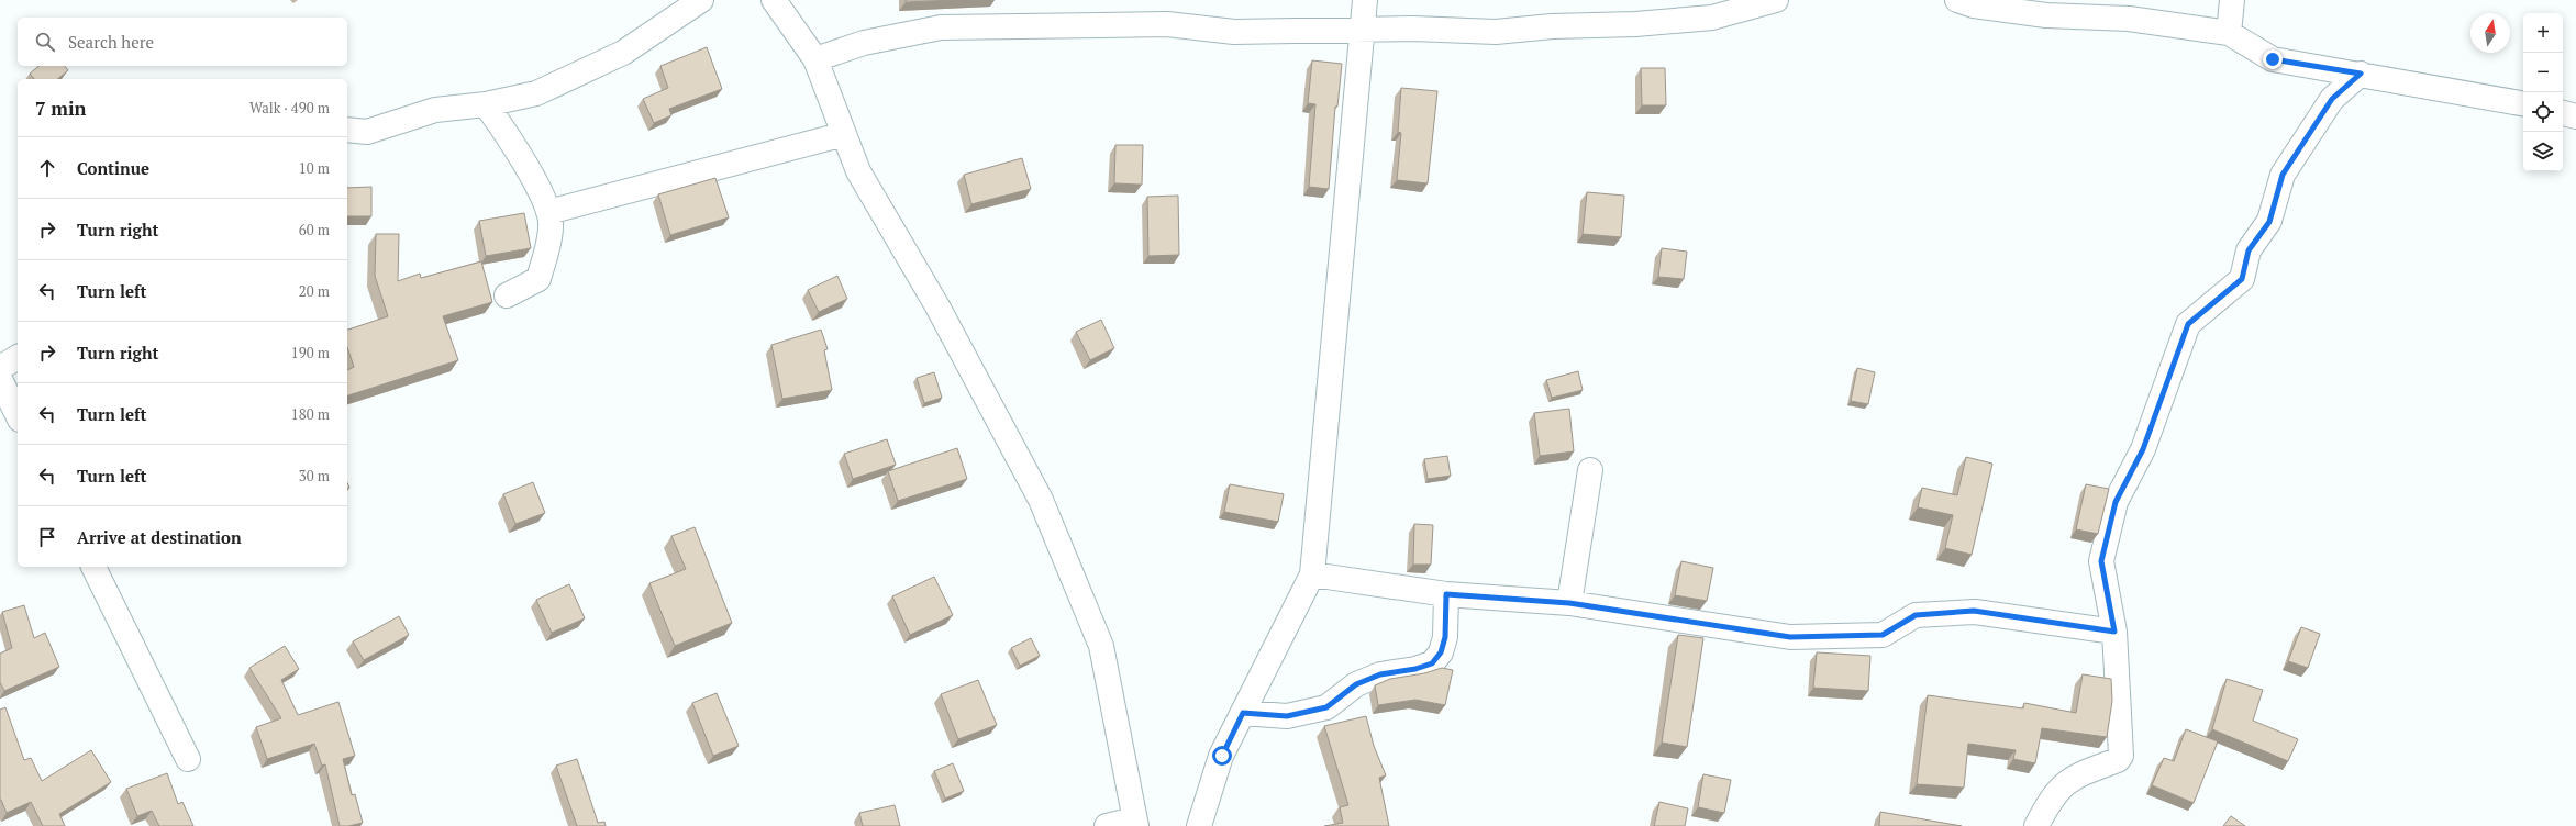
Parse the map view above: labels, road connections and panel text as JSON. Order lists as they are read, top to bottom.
{
  "north": "top",
  "page": {
    "map_buttons": ["+", "−"],
    "search": "Search here",
    "heading": ["7 min", "Walk · 490 m"],
    "list": [
      ["Continue", "10 m"],
      ["Turn right", "60 m"],
      ["Turn left", "20 m"],
      ["Turn right", "190 m"],
      ["Turn left", "180 m"],
      ["Turn left", "30 m"],
      "Arrive at destination"
    ]
  }
}
